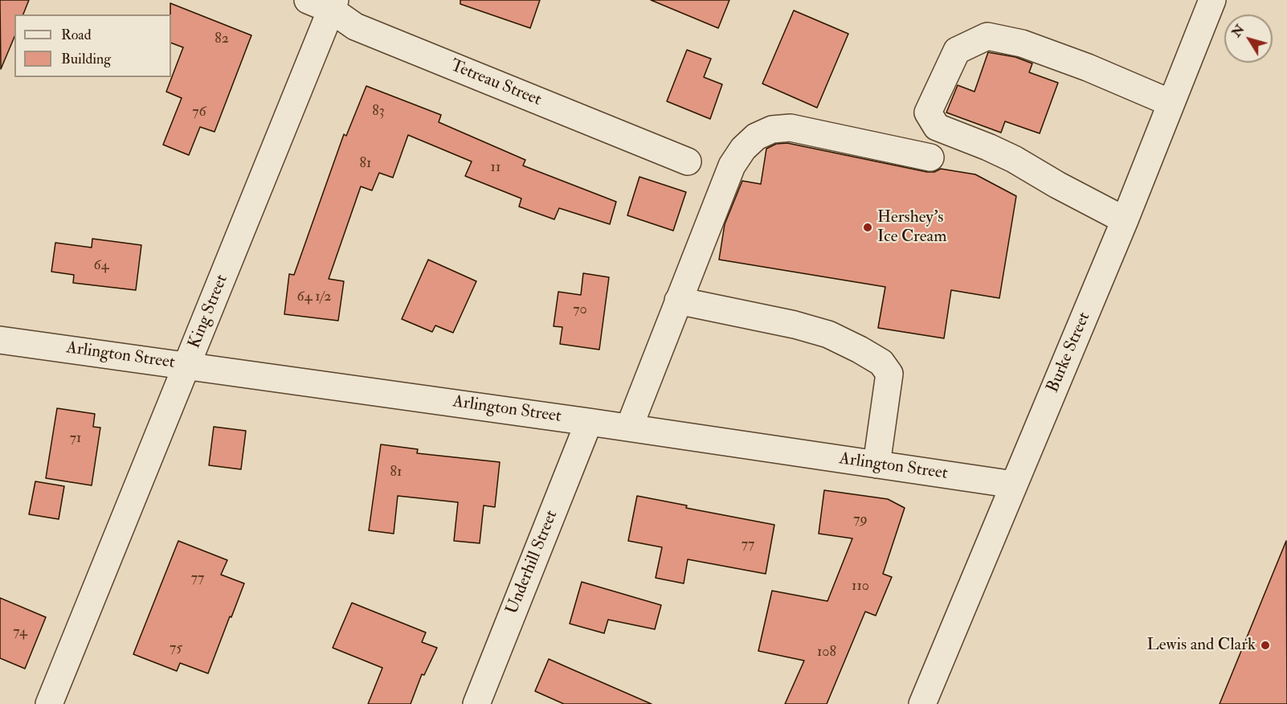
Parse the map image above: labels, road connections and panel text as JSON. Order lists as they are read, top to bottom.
{
  "streets": {
    "street": [
      "Tetreau Street",
      "King Street",
      "Burke Street",
      "Arlington Street",
      "Underhill Street"
    ]
  },
  "crossings": [
    ["Tetreau Street", "King Street"],
    ["King Street", "Arlington Street"],
    ["Burke Street", "Arlington Street"],
    ["Arlington Street", "Underhill Street"]
  ],
  "places": ["Hershey's Ice Cream", "Lewis and Clark"],
  "house_numbers": [
    "82",
    "83",
    "76",
    "81",
    "11",
    "64",
    "64 1/2",
    "70",
    "71",
    "81",
    "79",
    "77",
    "77",
    "110",
    "74",
    "75",
    "108"
  ],
  "legend": ["Road", "Building"],
  "north": "top left"
}
